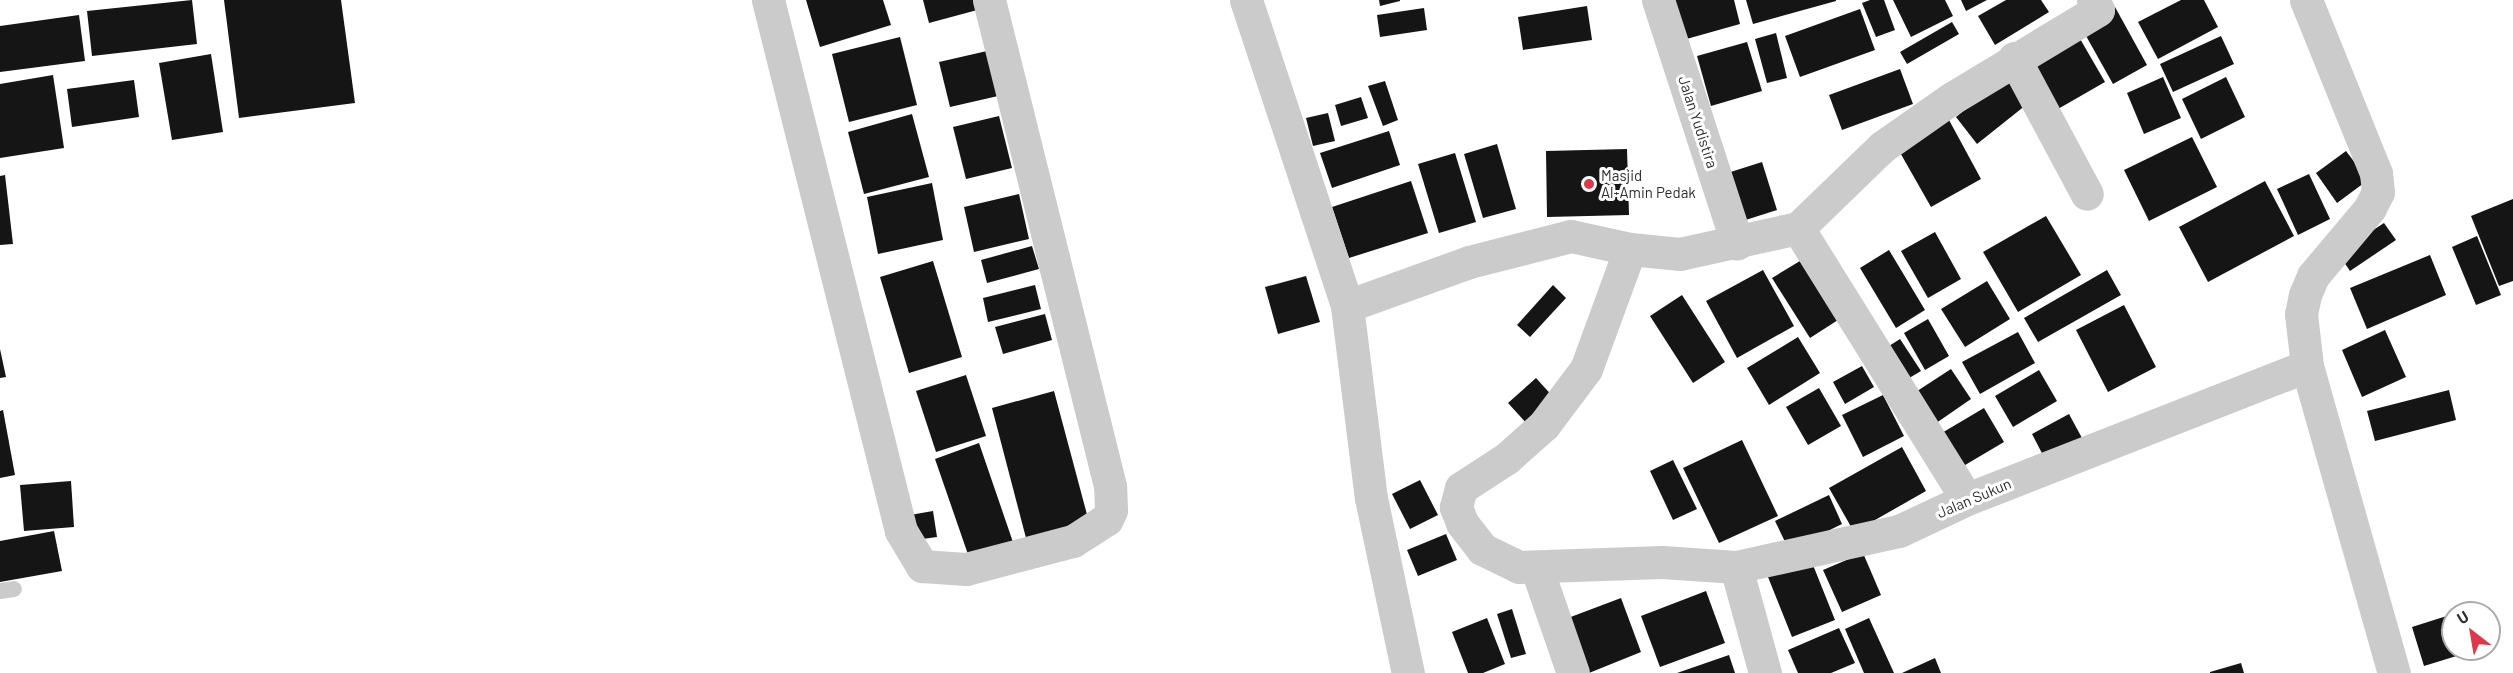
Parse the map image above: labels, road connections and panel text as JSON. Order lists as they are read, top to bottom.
{
  "streets": {
    "street": ["Jalan Yudistira", "Jalan Sukun"]
  },
  "places": ["Masjid Al-Amin Pedak"],
  "north": "top left"
}
